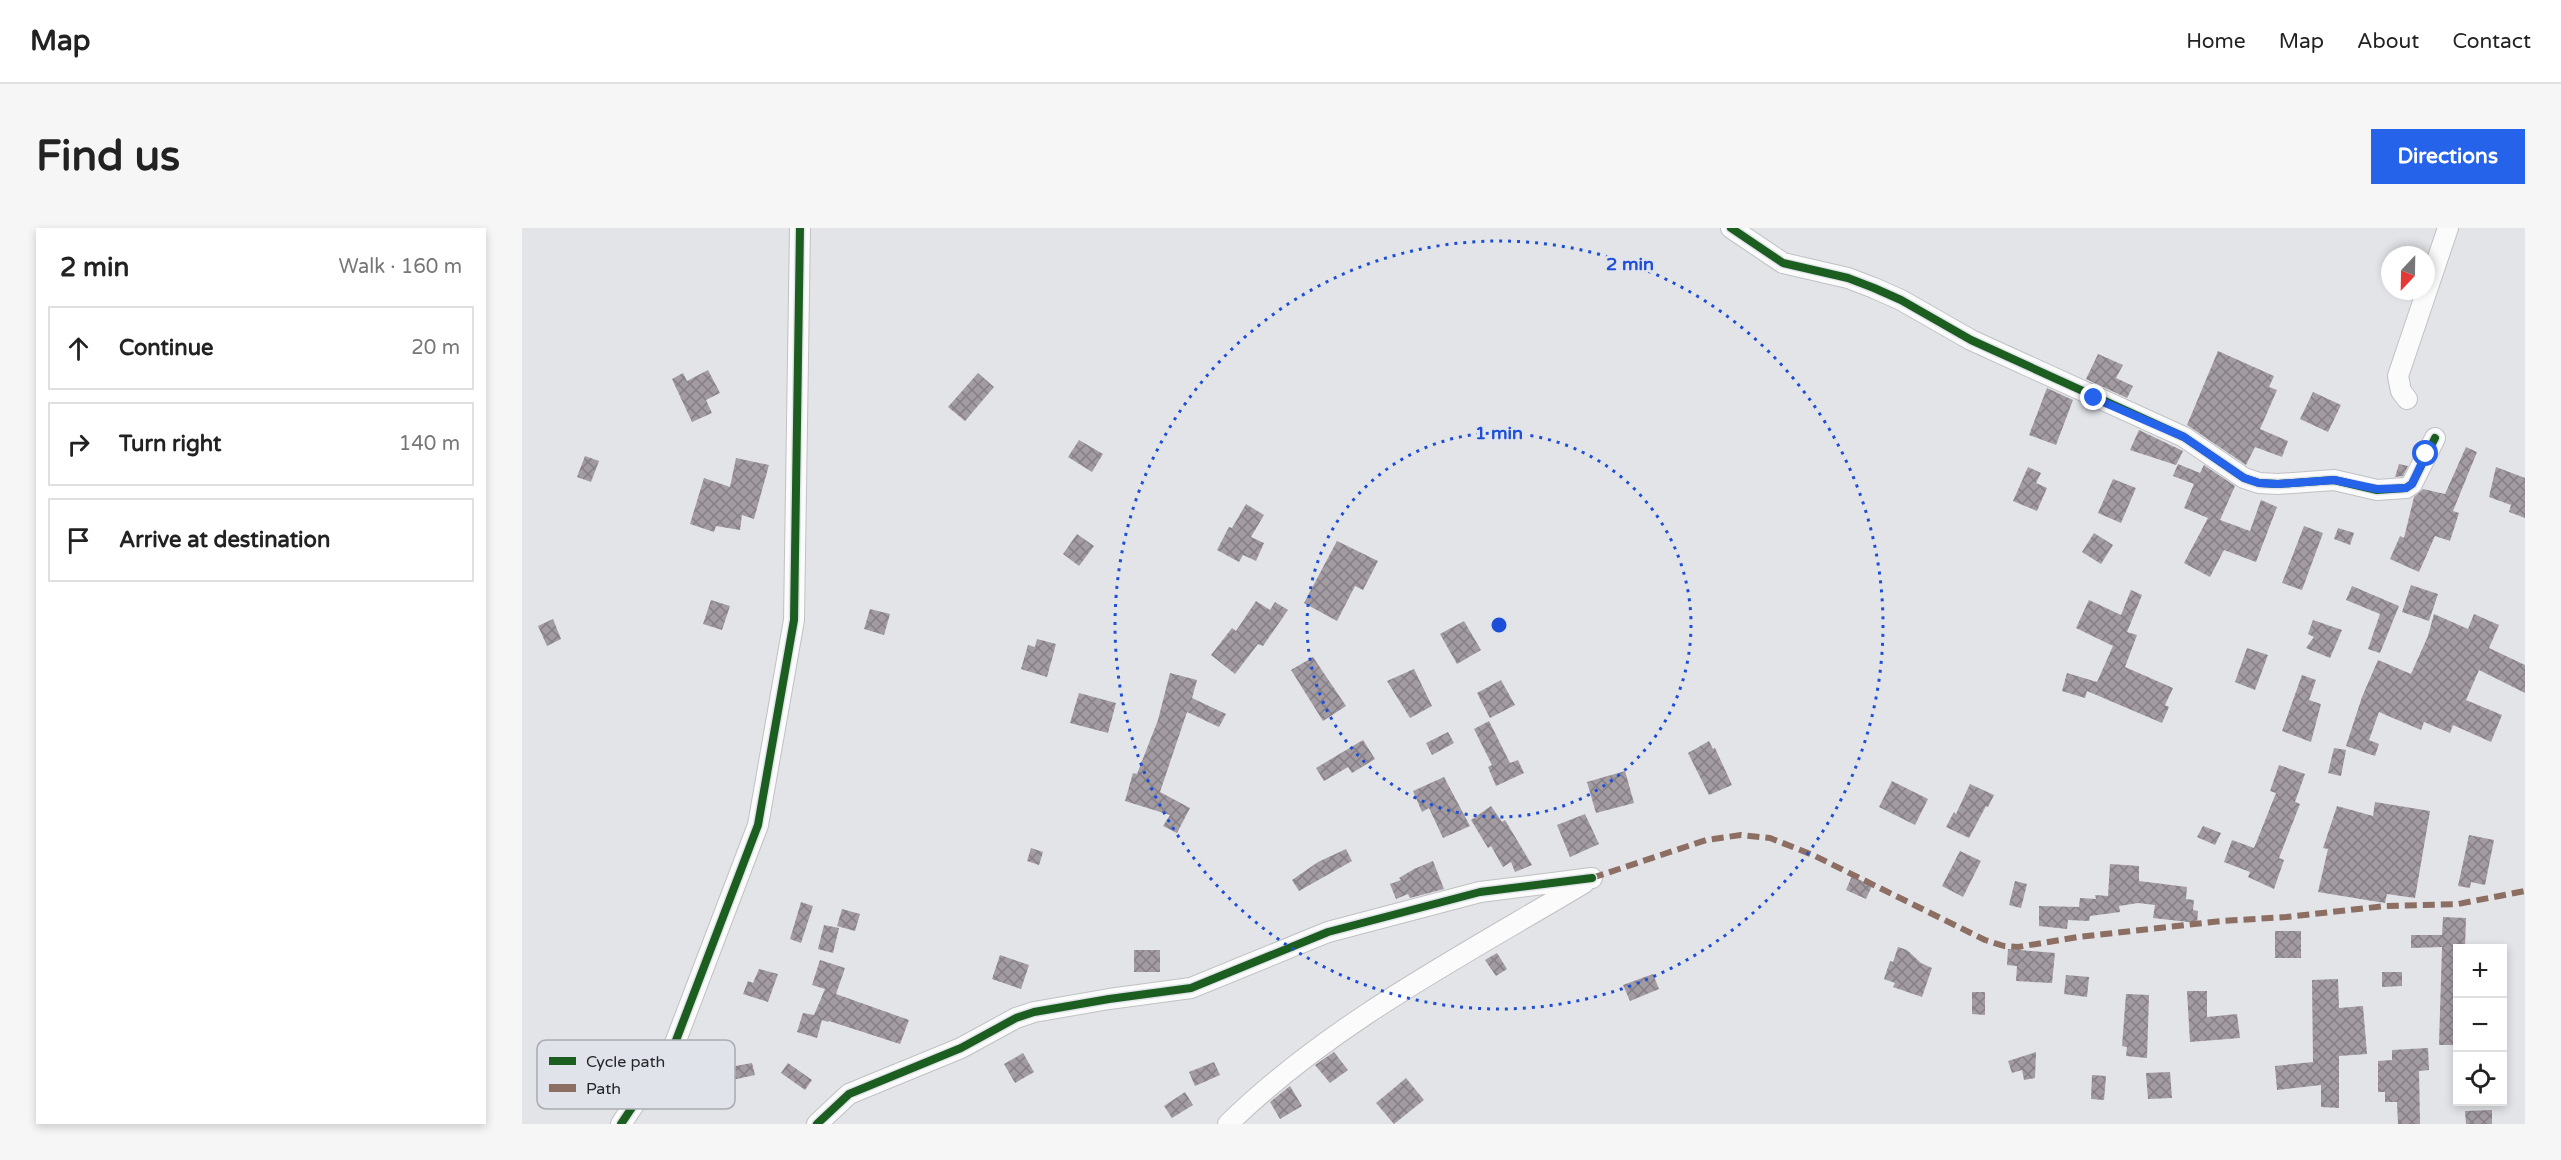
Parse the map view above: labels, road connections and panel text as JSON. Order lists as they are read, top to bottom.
{
  "legend": ["Cycle path", "Path"],
  "north": "bottom",
  "page": {
    "header": "Map",
    "nav": [
      "Home",
      "Map",
      "About",
      "Contact"
    ],
    "buttons": "Directions",
    "title": "Find us",
    "heading": ["2 min", "Walk · 160 m"],
    "list": [
      ["Continue", "20 m"],
      ["Turn right", "140 m"],
      "Arrive at destination"
    ],
    "map_buttons": ["+", "−"]
  },
  "rings": ["2 min", "1 min"]
}
